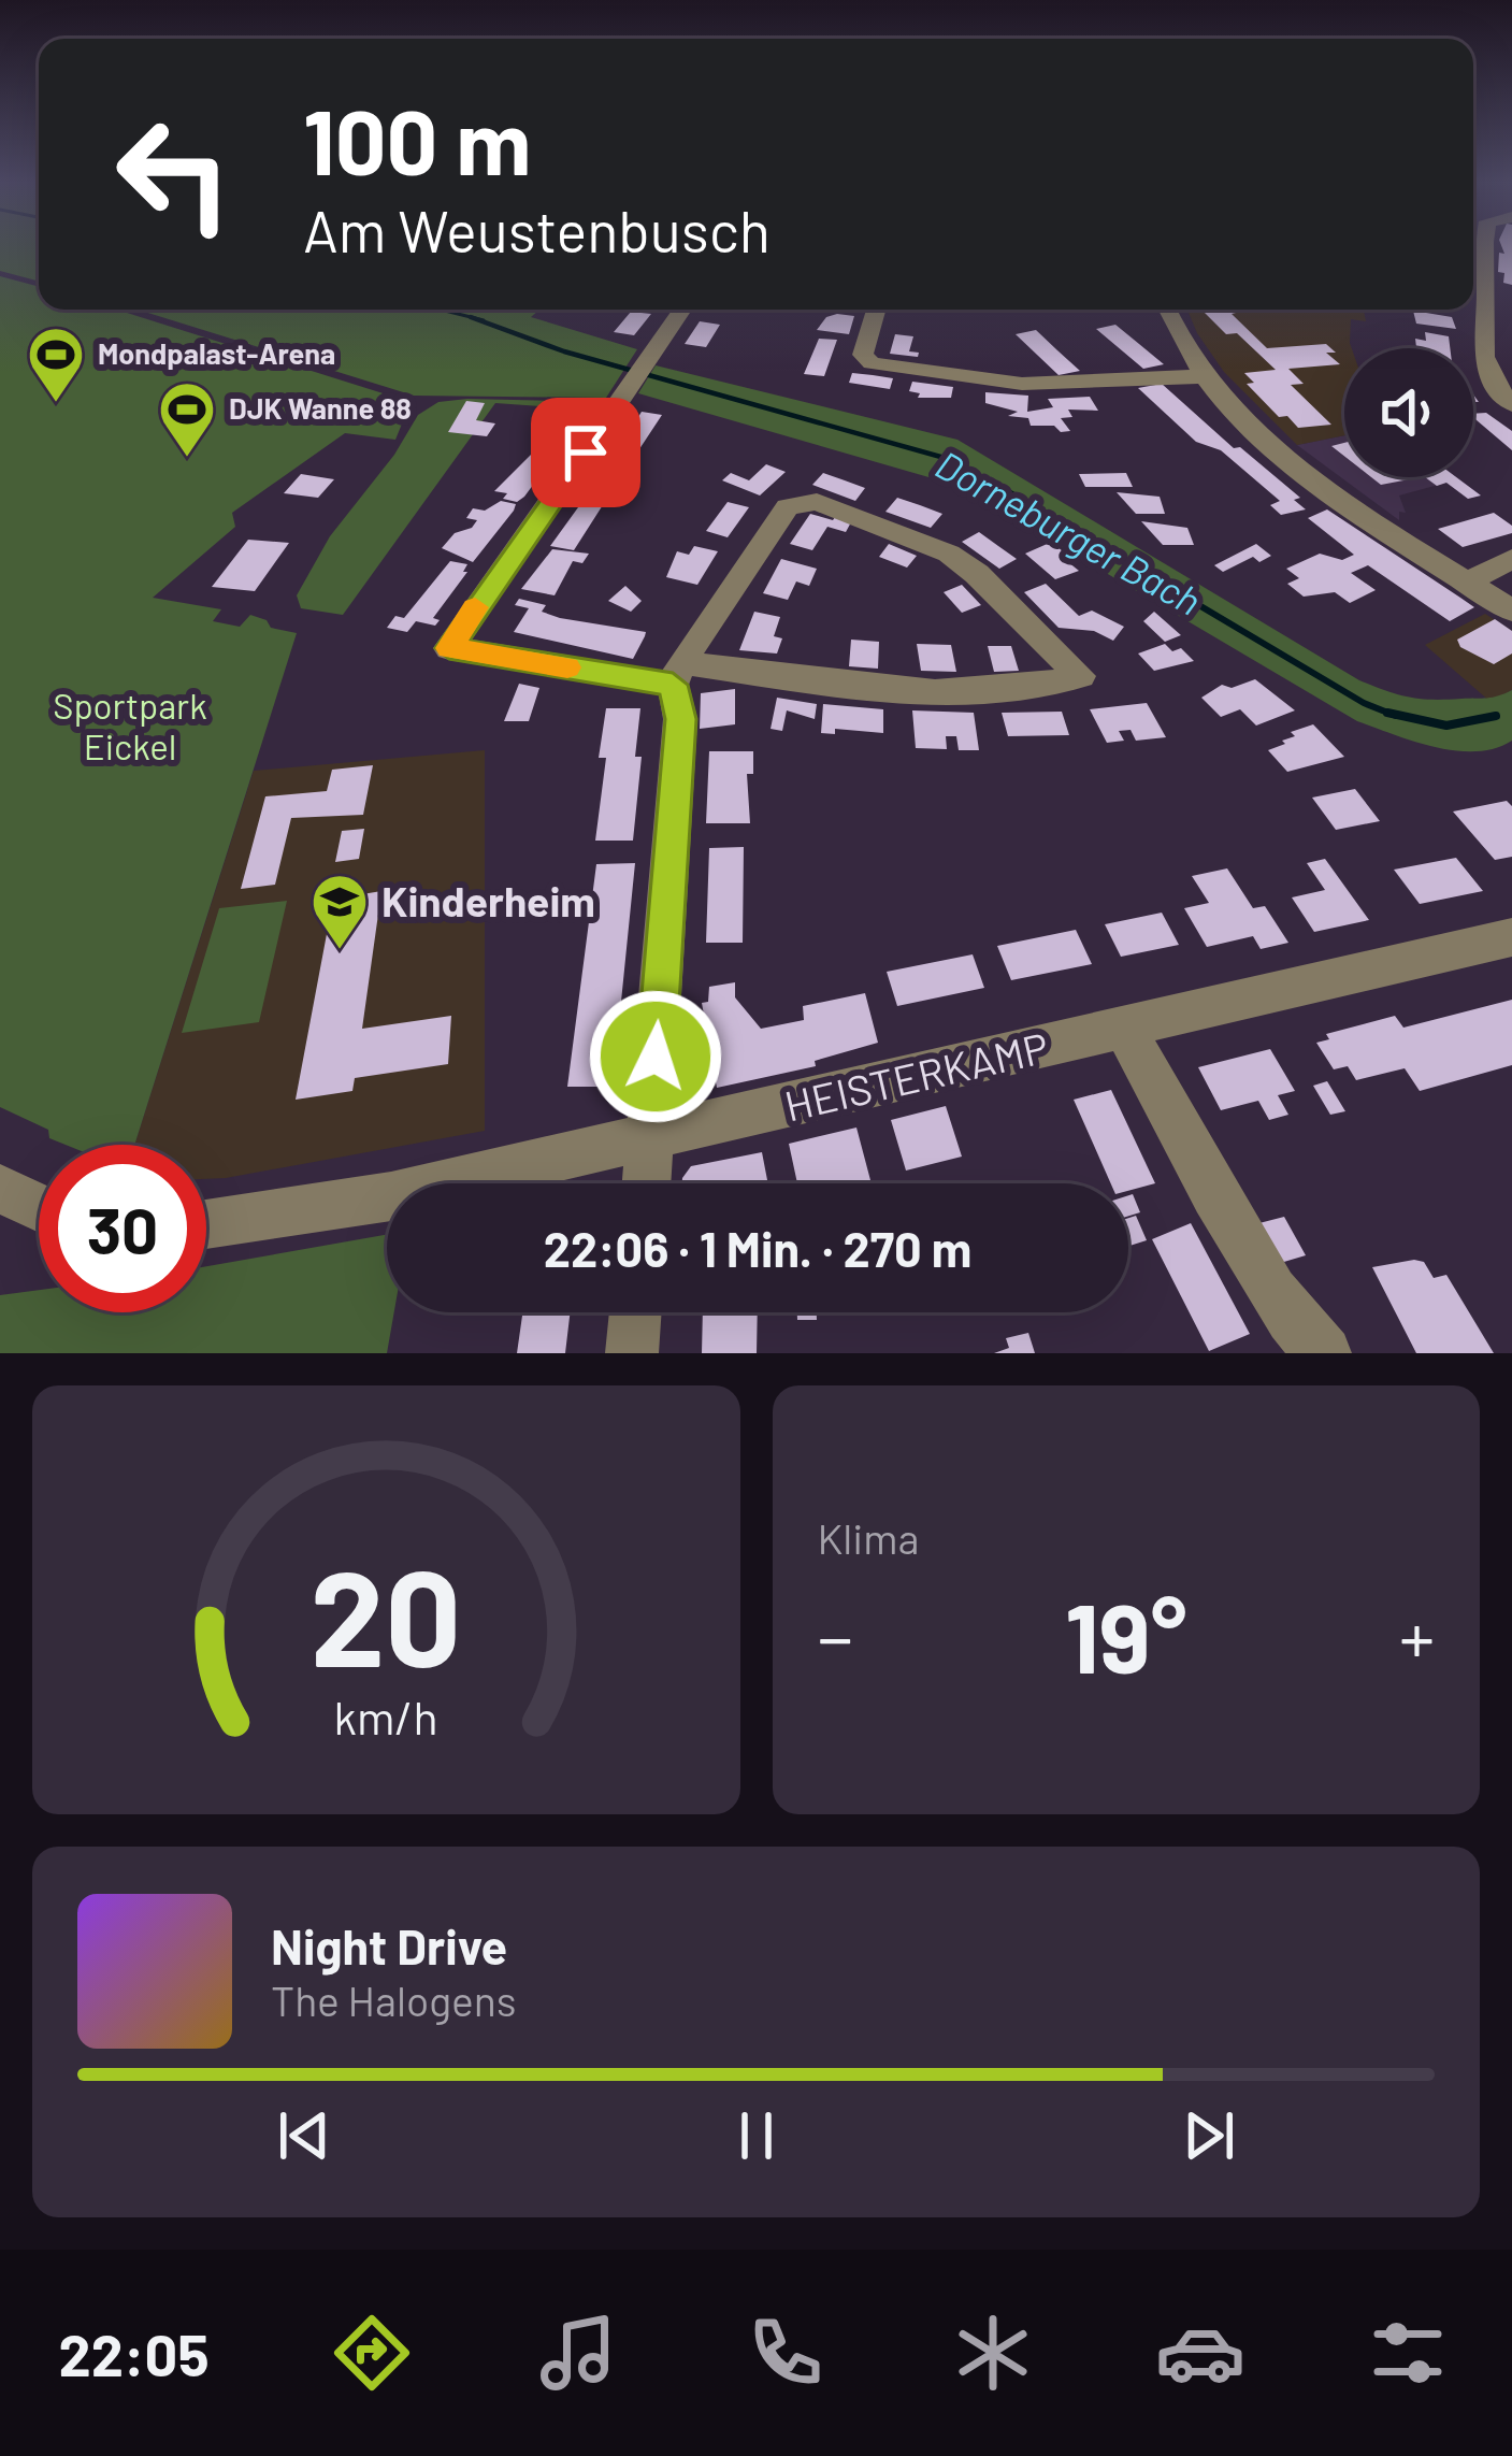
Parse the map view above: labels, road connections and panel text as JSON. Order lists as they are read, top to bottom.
{
  "streets": {
    "street": ["HEISTERKAMP"]
  },
  "water": ["Dorneburger Bach"],
  "parks": ["Sportpark Eickel"],
  "places": {
    "sports": ["Mondpalast-Arena", "DJK Wanne 88"],
    "school or university": ["Kinderheim"]
  },
  "page": {
    "turn": ["100 m", "Am Weustenbusch"],
    "limit": "30",
    "trip": "22:06 · 1 Min. · 270 m",
    "tile": "Klima",
    "heat": ["−", "19°", "+"],
    "song": ["Night Drive", "The Halogens"],
    "tabs": "22:05",
    "gauge": ["20", "km/h"]
  }
}
